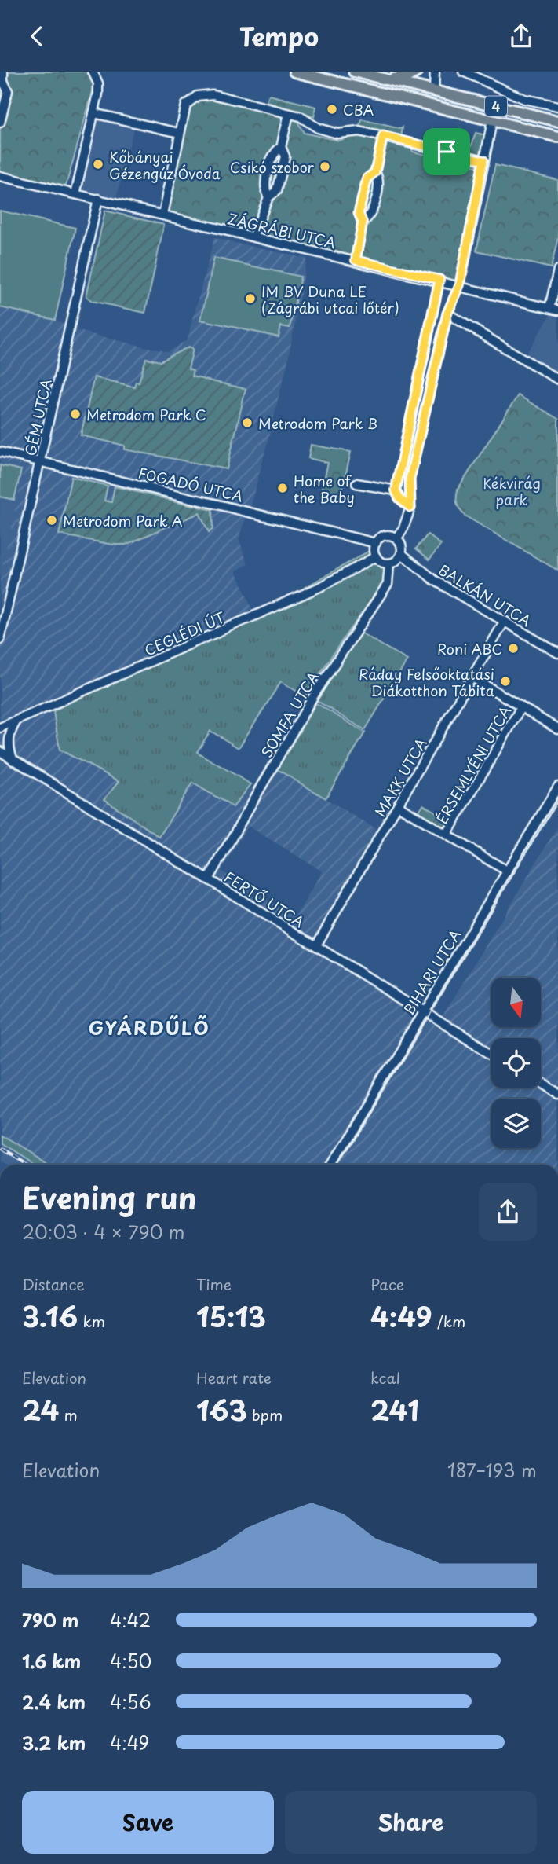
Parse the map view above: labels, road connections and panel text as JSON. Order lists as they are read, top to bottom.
{
  "streets": {
    "main road": ["4"],
    "street": [
      "ZÁGRÁBI UTCA",
      "GÉM UTCA",
      "FOGADÓ UTCA",
      "BALKÁN UTCA",
      "CEGLÉDI ÚT",
      "SOMFA UTCA",
      "ÉRSEMLYÉNI UTCA",
      "MAKK UTCA",
      "FERTŐ UTCA",
      "BIHARI UTCA"
    ]
  },
  "crossings": [
    ["ZÁGRÁBI UTCA", "GÉM UTCA"],
    ["GÉM UTCA", "FOGADÓ UTCA"],
    ["FOGADÓ UTCA", "BALKÁN UTCA"],
    ["FOGADÓ UTCA", "CEGLÉDI ÚT"],
    ["FOGADÓ UTCA", "SOMFA UTCA"],
    ["BALKÁN UTCA", "CEGLÉDI ÚT"],
    ["BALKÁN UTCA", "SOMFA UTCA"],
    ["BALKÁN UTCA", "MAKK UTCA"],
    ["CEGLÉDI ÚT", "SOMFA UTCA"],
    ["SOMFA UTCA", "FERTŐ UTCA"],
    ["MAKK UTCA", "FERTŐ UTCA"],
    ["FERTŐ UTCA", "BIHARI UTCA"]
  ],
  "districts": ["GYÁRDŰLŐ"],
  "parks": ["Kékvirág park"],
  "places": [
    "CBA",
    "Kőbányai Gézengúz Óvoda",
    "Csikó szobor",
    "IM BV Duna LE (Zágrábi utcai lőtér)",
    "Metrodom Park C",
    "Metrodom Park B",
    "Home of the Baby",
    "Metrodom Park A",
    "Roni ABC",
    "Ráday Felsőoktatási Diákotthon Tábita"
  ],
  "north": "bottom",
  "page": {
    "header": "Tempo",
    "heading": ["Evening run", "20:03 · 4 × 790 m"],
    "stats": [
      ["Distance", "3.16 km"],
      ["Time", "15:13"],
      ["Pace", "4:49 /km"],
      ["Elevation", "24 m"],
      ["Heart rate", "163 bpm"],
      ["kcal", "241"]
    ],
    "chart": ["Elevation", "187–193 m"],
    "list": [
      {
        "name": "790 m",
        "note": "4:42"
      },
      {
        "name": "1.6 km",
        "note": "4:50"
      },
      {
        "name": "2.4 km",
        "note": "4:56"
      },
      {
        "name": "3.2 km",
        "note": "4:49"
      }
    ],
    "buttons": ["Save", "Share"]
  }
}
